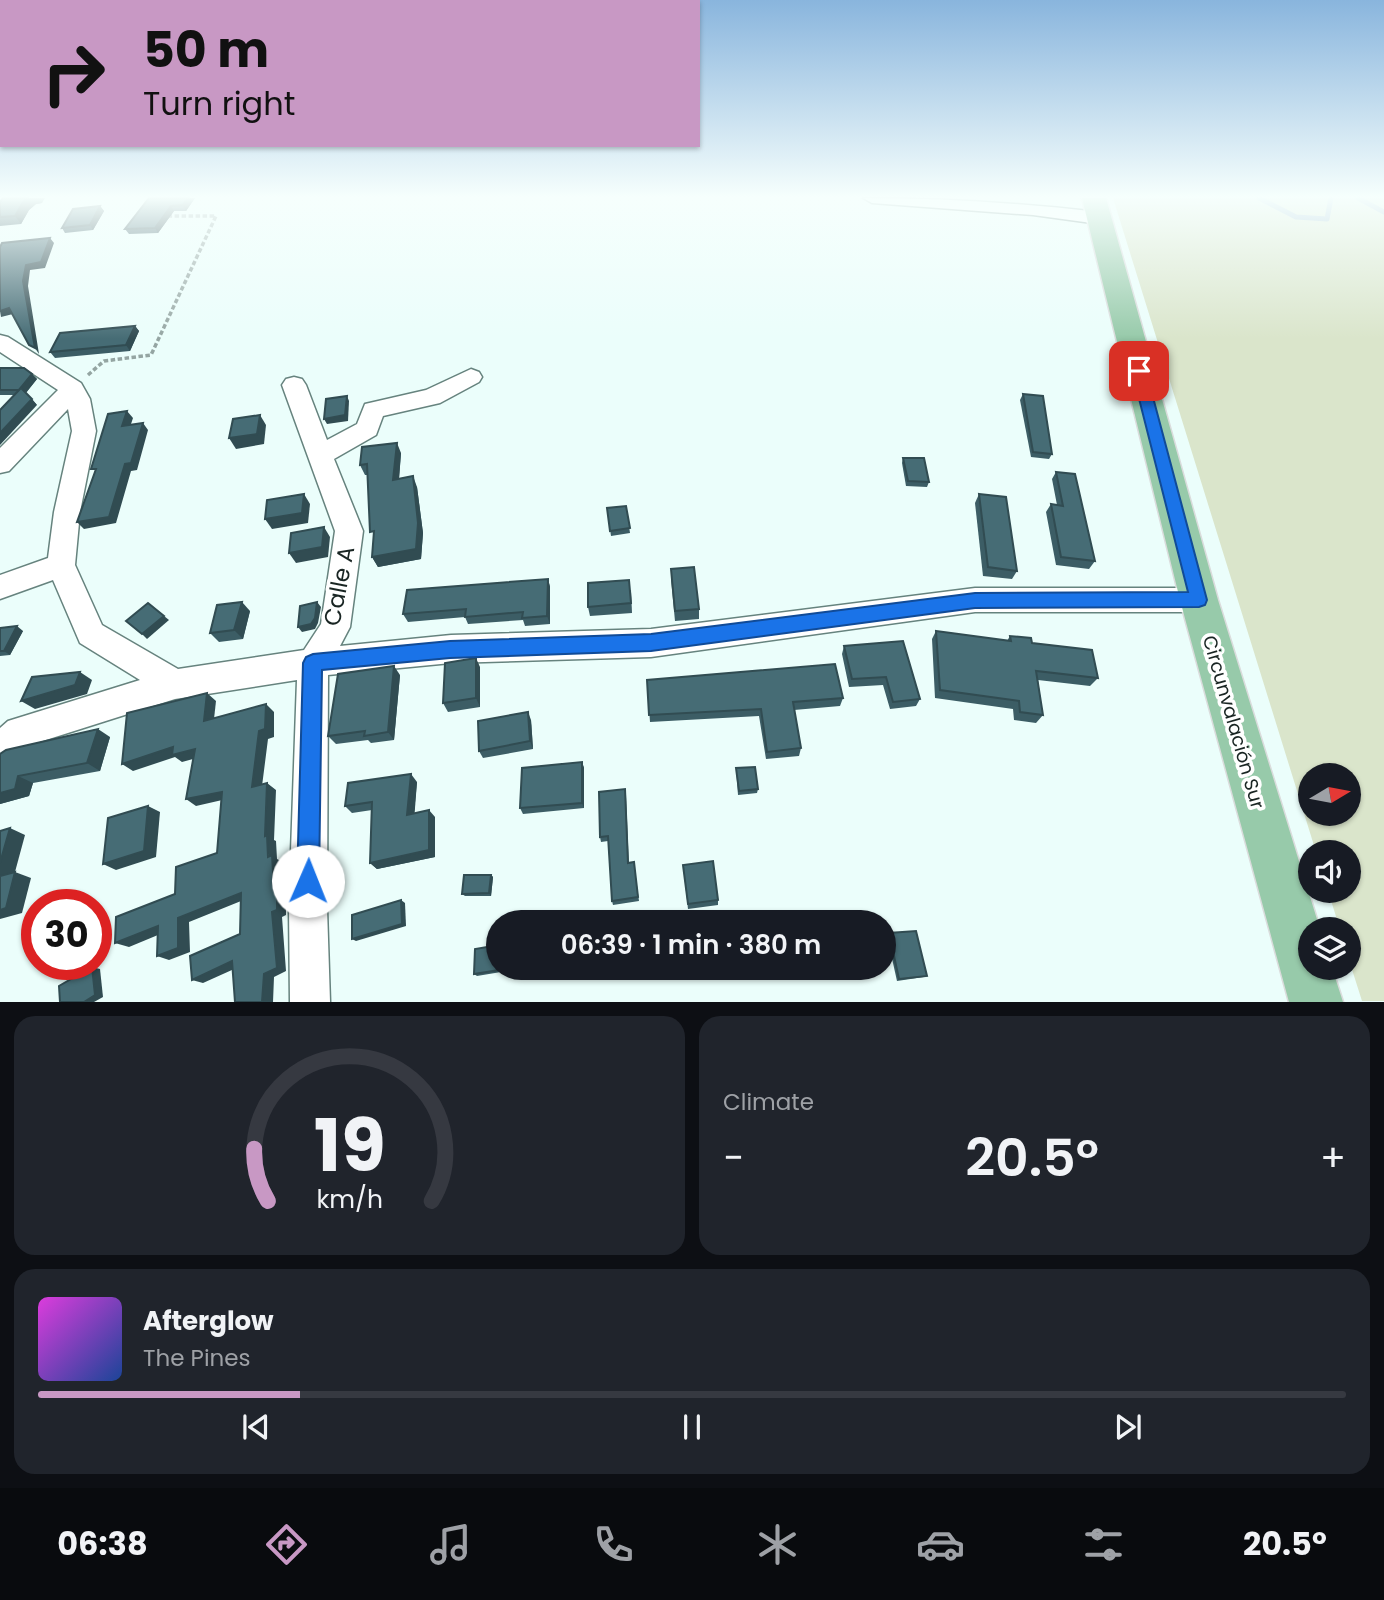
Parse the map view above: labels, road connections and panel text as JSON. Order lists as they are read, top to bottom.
{
  "streets": {
    "main road": ["Circunvalación Sur"],
    "street": ["Calle A"]
  },
  "north": "right",
  "page": {
    "turn": ["50 m", "Turn right"],
    "limit": "30",
    "trip": "06:39 · 1 min · 380 m",
    "tile": "Climate",
    "heat": ["−", "20.5°", "+"],
    "song": ["Afterglow", "The Pines"],
    "tabs": ["06:38", "20.5°"],
    "gauge": ["19", "km/h"]
  }
}
